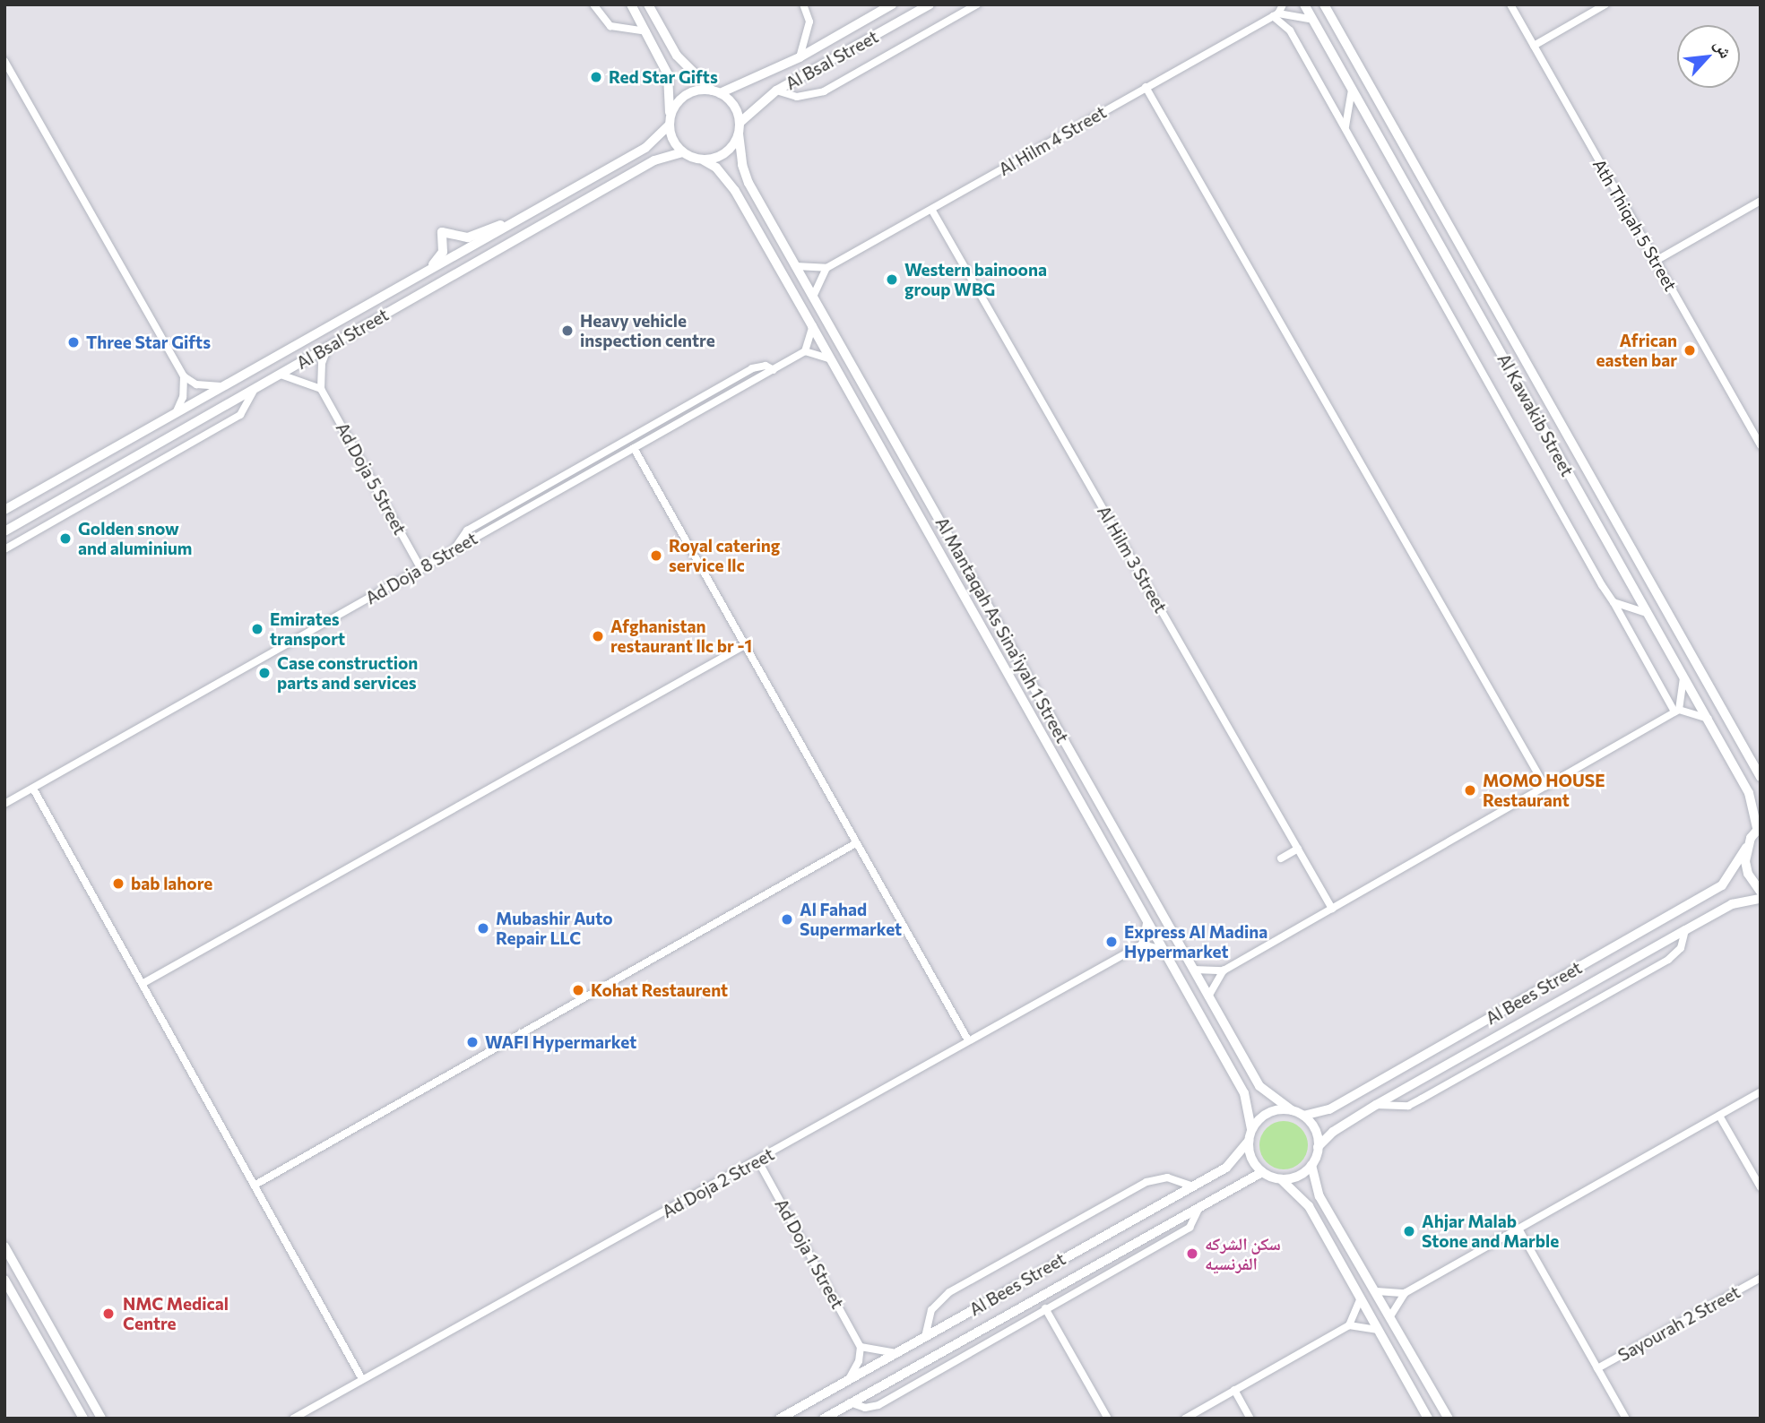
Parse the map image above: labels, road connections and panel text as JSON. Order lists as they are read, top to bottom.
{
  "streets": {
    "street": [
      "Al Bsal Street",
      "Al Hilm 4 Street",
      "Ath Thiqah 5 Street",
      "Al Kawakib Street",
      "Ad Doja 5 Street",
      "Al Hilm 3 Street",
      "Ad Doja 8 Street",
      "Al Mantaqah As Sina'iyah 1 Street",
      "Al Bees Street",
      "Ad Doja 2 Street",
      "Ad Doja 1 Street",
      "Sayourah 2 Street"
    ]
  },
  "crossings": [
    ["Al Bsal Street", "Al Mantaqah As Sina'iyah 1 Street"],
    ["Al Hilm 4 Street", "Al Hilm 3 Street"],
    ["Al Kawakib Street", "Al Bees Street"],
    ["Ad Doja 5 Street", "Ad Doja 8 Street"],
    ["Al Mantaqah As Sina'iyah 1 Street", "Al Bees Street"],
    ["Ad Doja 2 Street", "Ad Doja 1 Street"]
  ],
  "places": [
    "Red Star Gifts",
    "Western bainoona group WBG",
    "Heavy vehicle inspection centre",
    "Three Star Gifts",
    "African easten bar",
    "Golden snow and aluminium",
    "Royal catering service llc",
    "Emirates transport",
    "Afghanistan restaurant llc br -1",
    "Case construction parts and services",
    "MOMO HOUSE Restaurant",
    "bab lahore",
    "Al Fahad Supermarket",
    "Mubashir Auto Repair LLC",
    "Express Al Madina Hypermarket",
    "Kohat Restaurent",
    "WAFI Hypermarket",
    "Ahjar Malab Stone and Marble",
    "سكن الشركه الفرنسيه",
    "NMC Medical Centre"
  ],
  "north": "top right"
}
